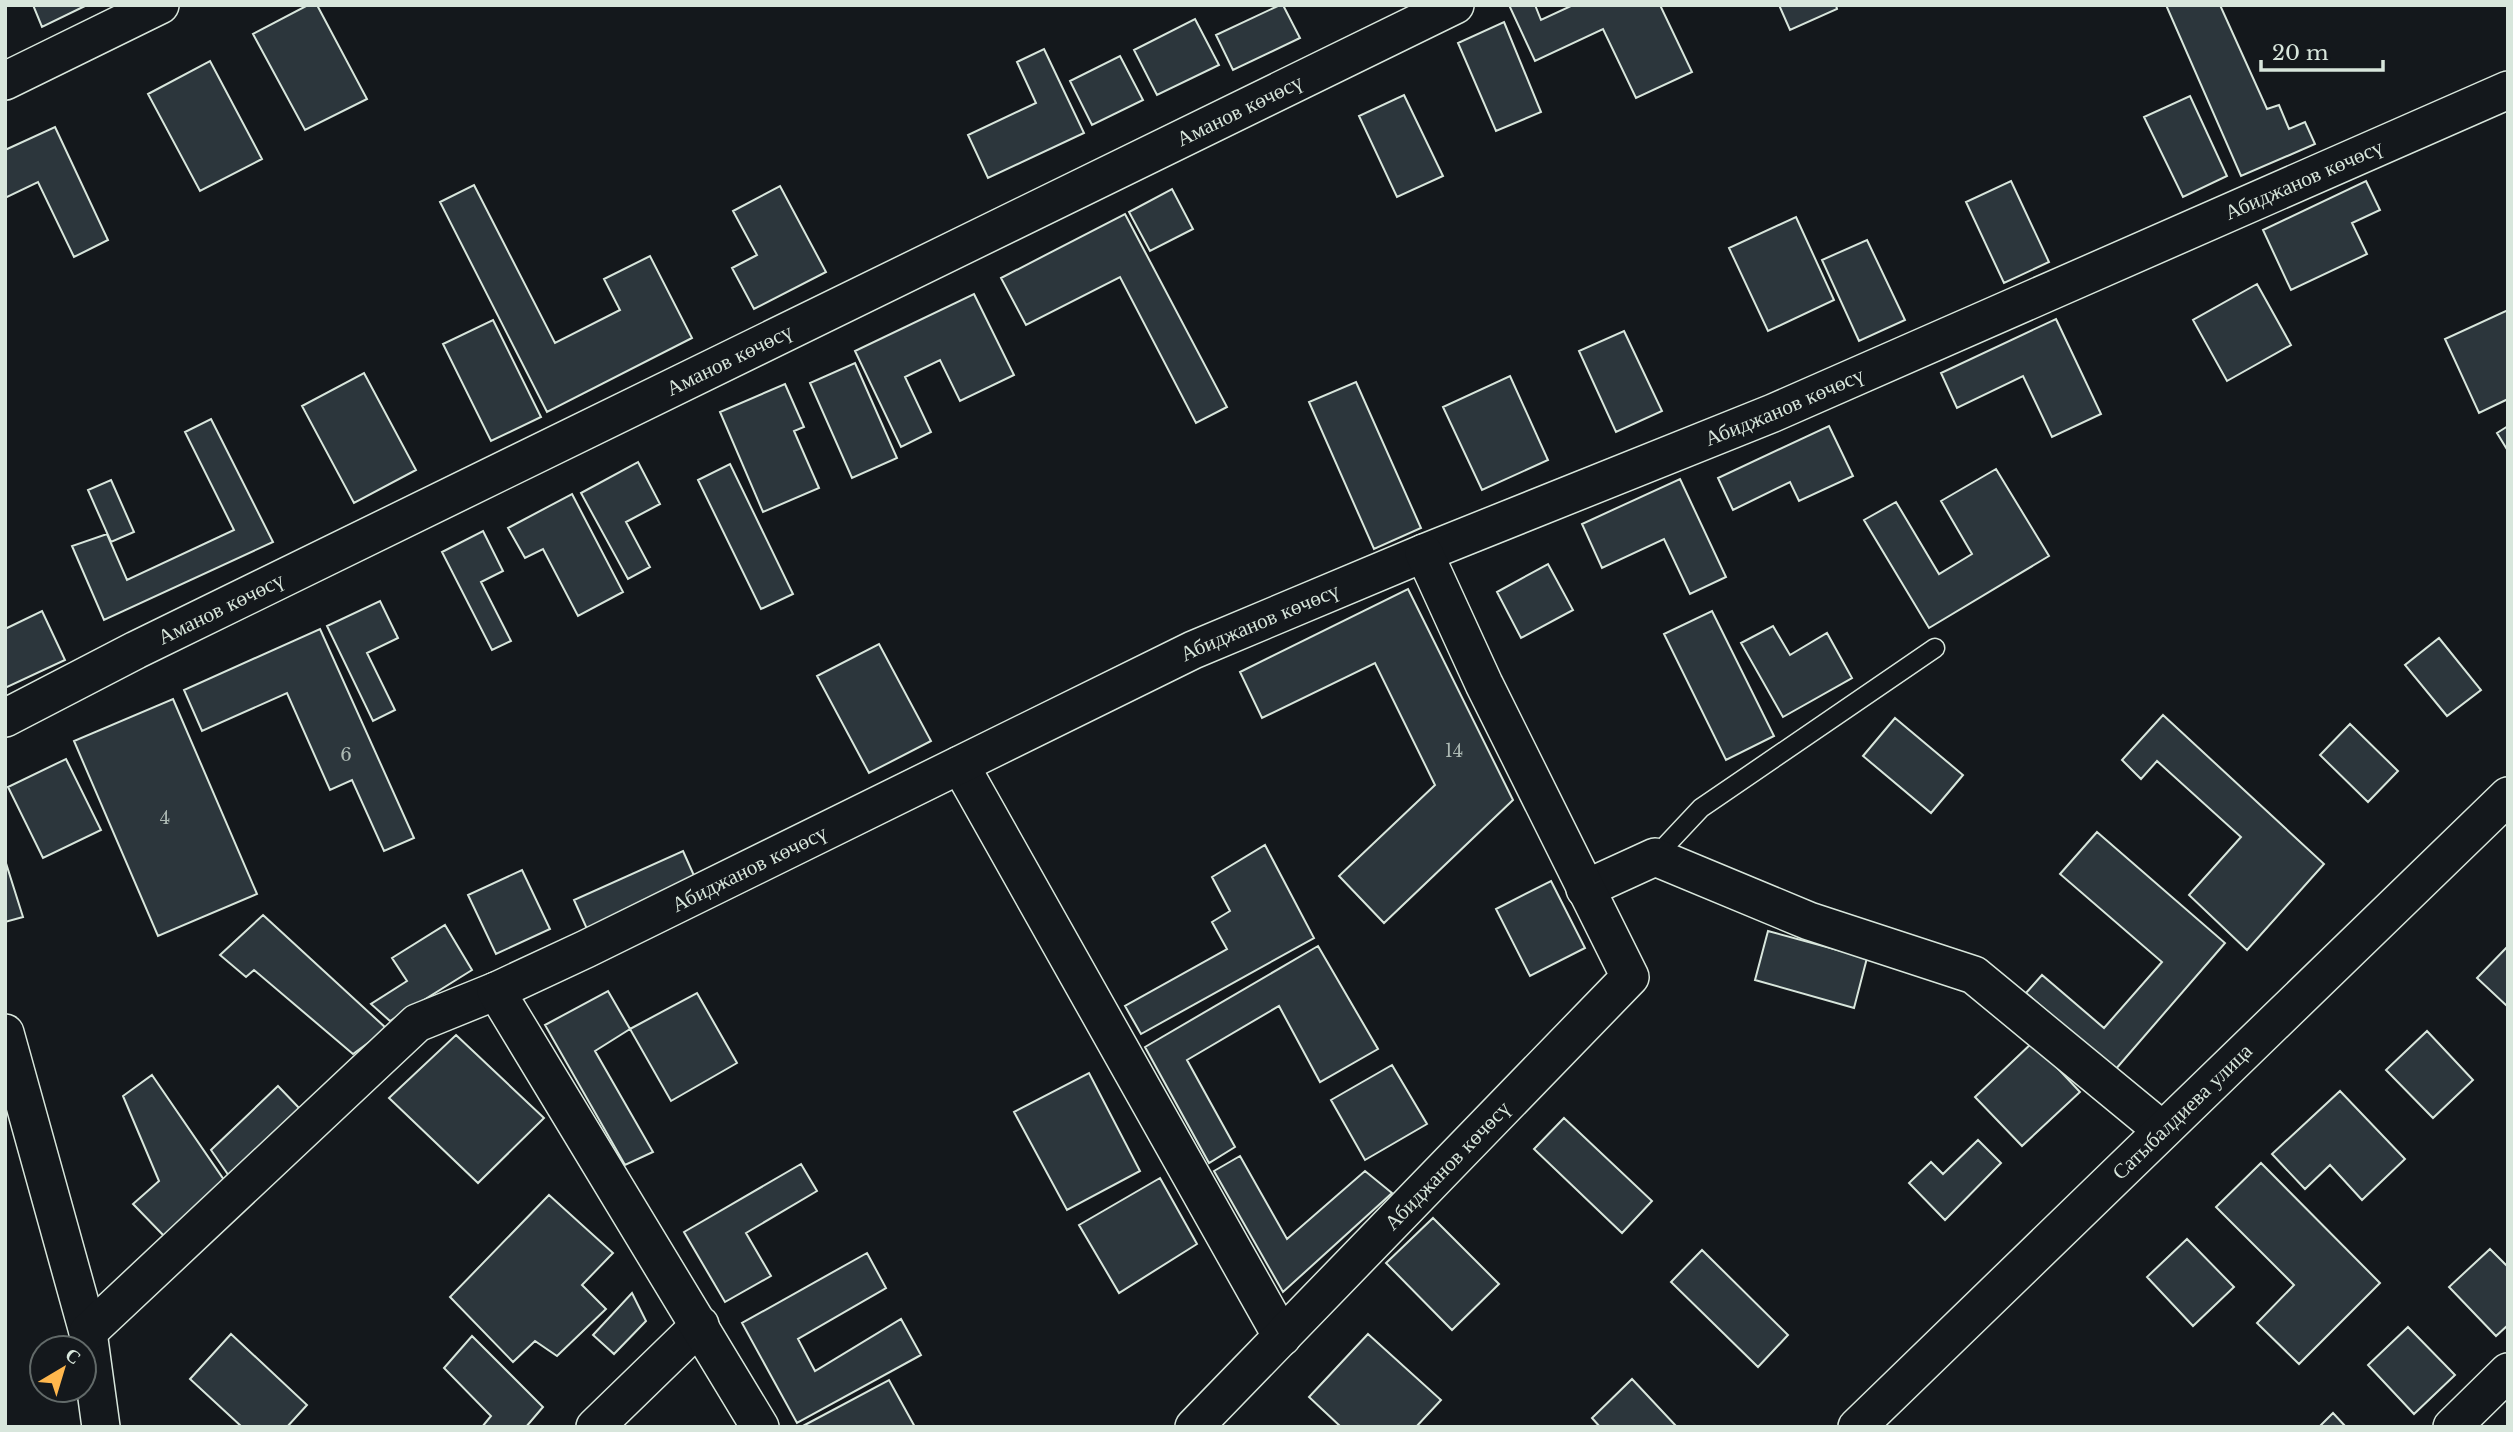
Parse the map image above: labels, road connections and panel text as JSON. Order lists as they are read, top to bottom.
{
  "streets": {
    "street": ["Аманов көчөсү", "Абиджанов көчөсү", "Сатыбалдиева улица"]
  },
  "house_numbers": ["14", "6", "4"],
  "scale_bar": "20 m",
  "north": "top right"
}
